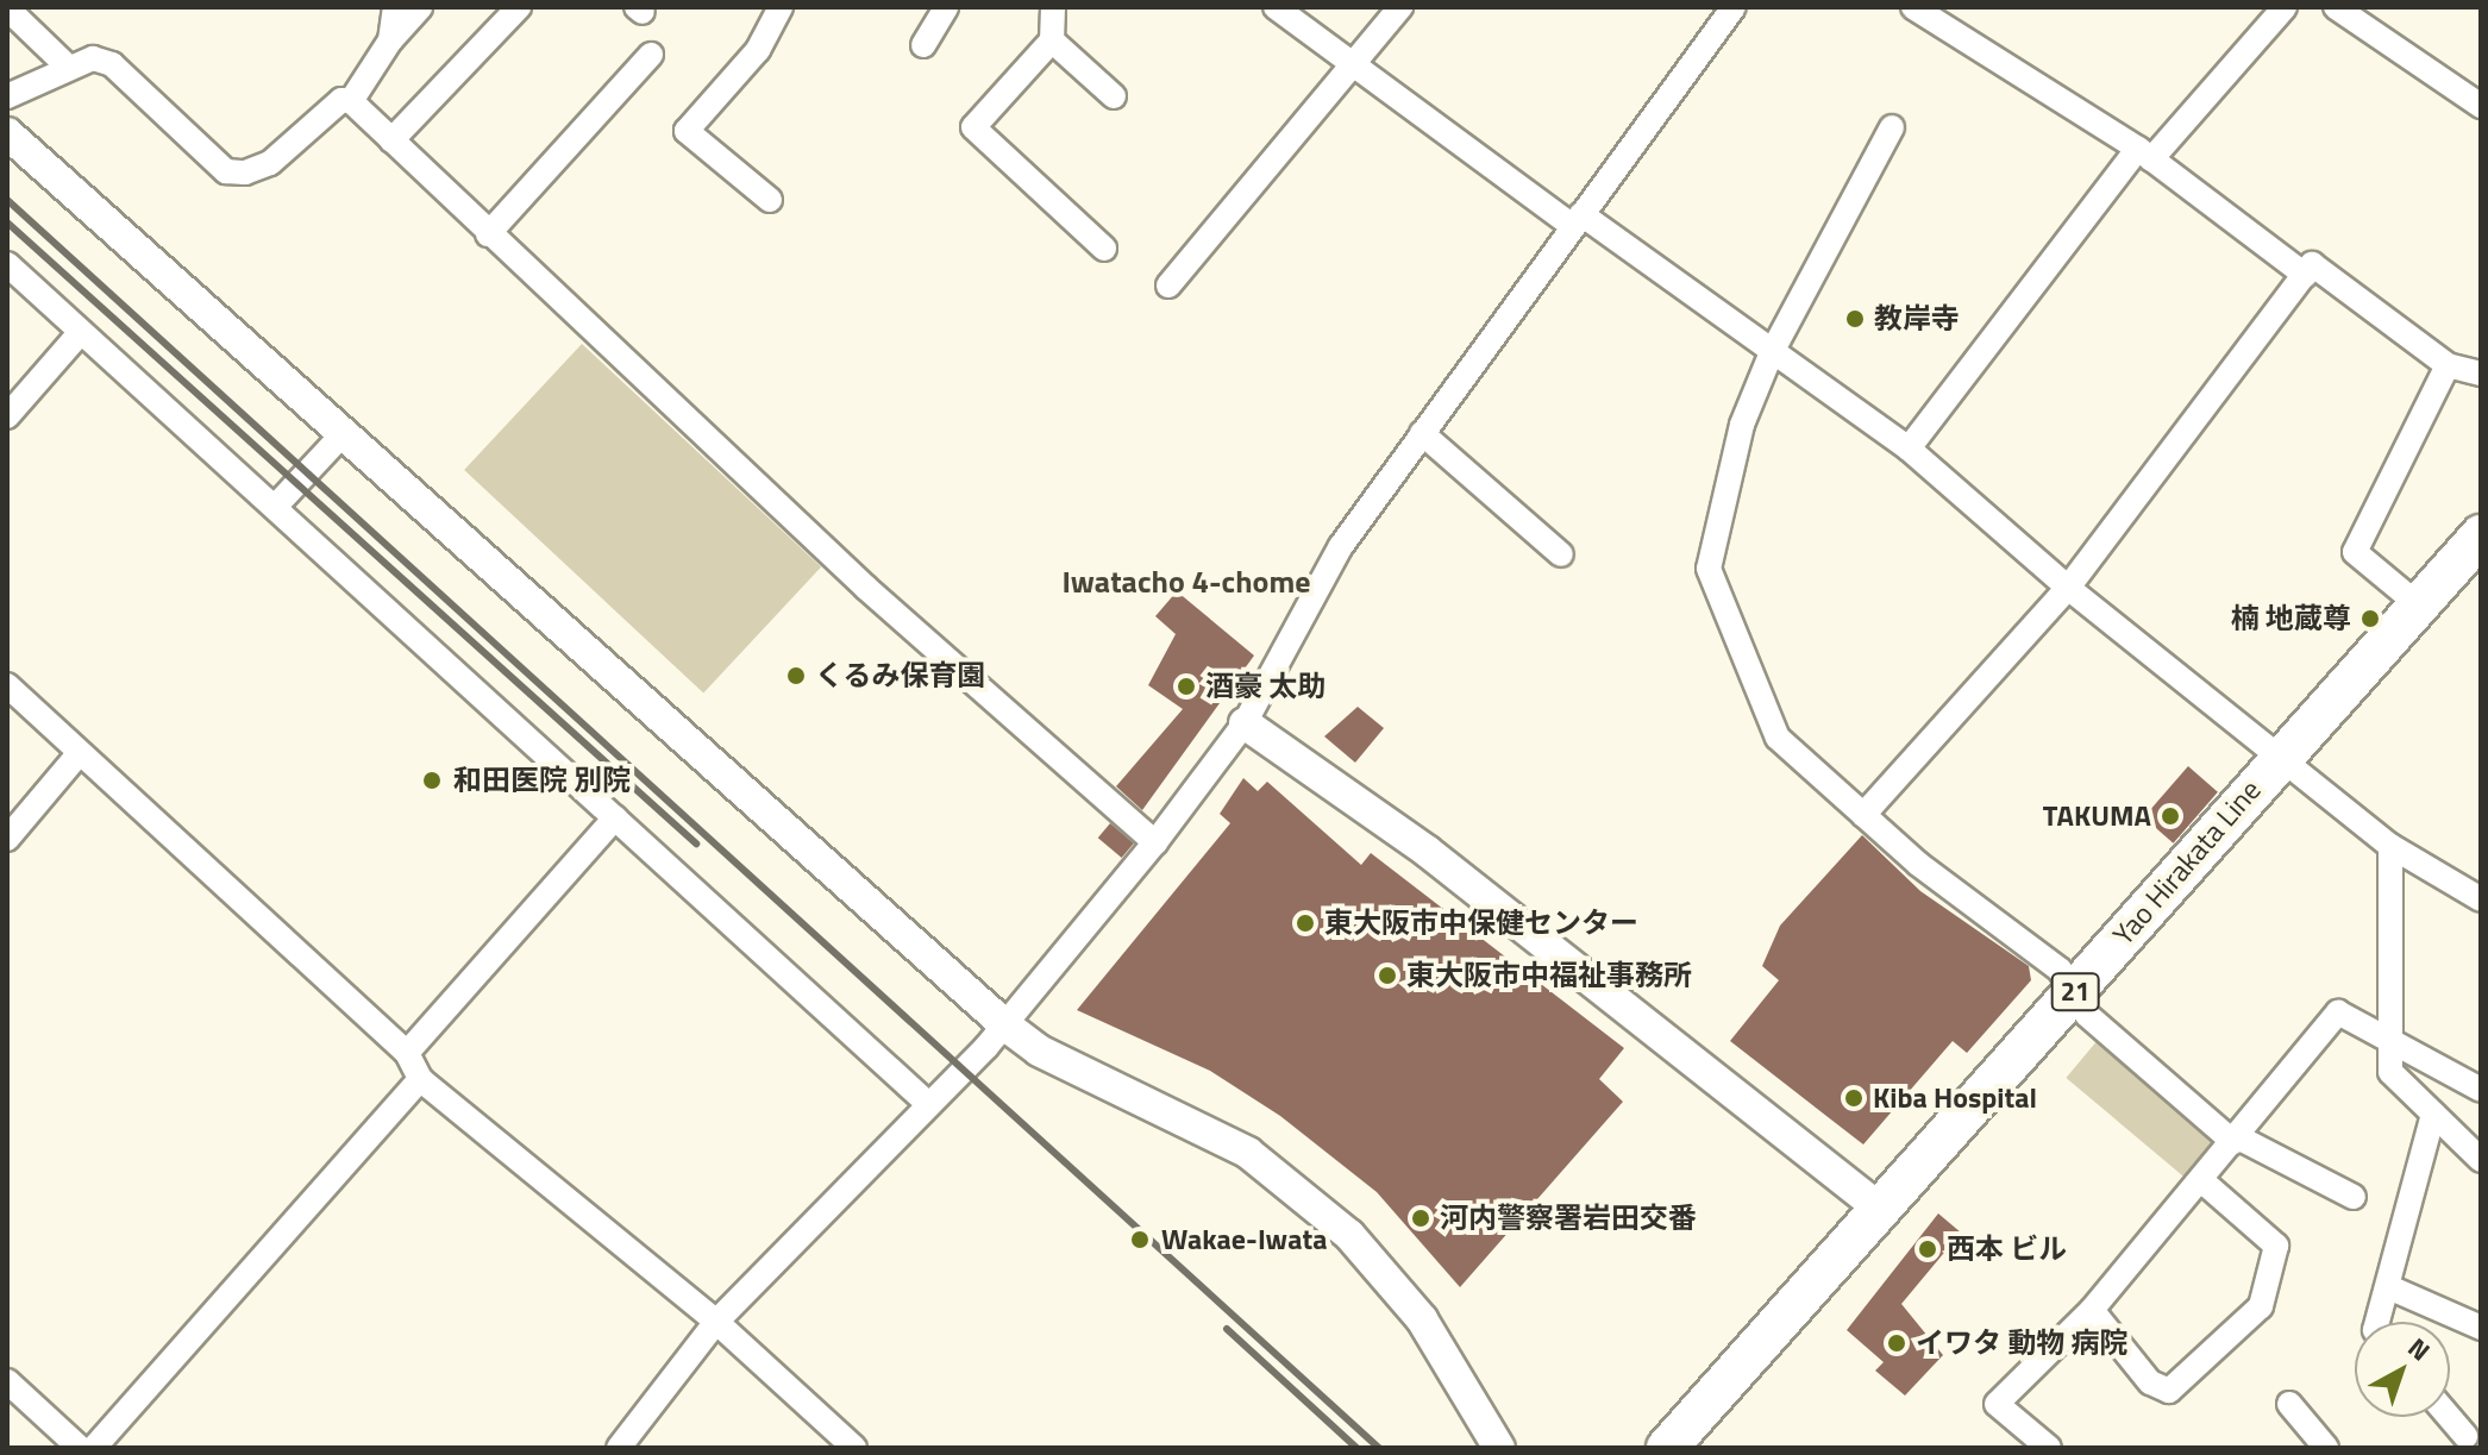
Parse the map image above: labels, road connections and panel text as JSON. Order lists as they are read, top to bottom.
{
  "streets": {
    "main road": ["Yao Hirakata Line", "21"]
  },
  "districts": ["Iwatacho 4-chome"],
  "places": [
    "教岸寺",
    "楠 地蔵尊",
    "くるみ保育園",
    "酒豪 太助",
    "和田医院 別院",
    "TAKUMA",
    "東大阪市中保健センター",
    "東大阪市中福祉事務所",
    "Kiba Hospital",
    "河内警察署岩田交番",
    "Wakae-Iwata",
    "西本 ビル",
    "イワタ 動物 病院"
  ],
  "north": "top right"
}
